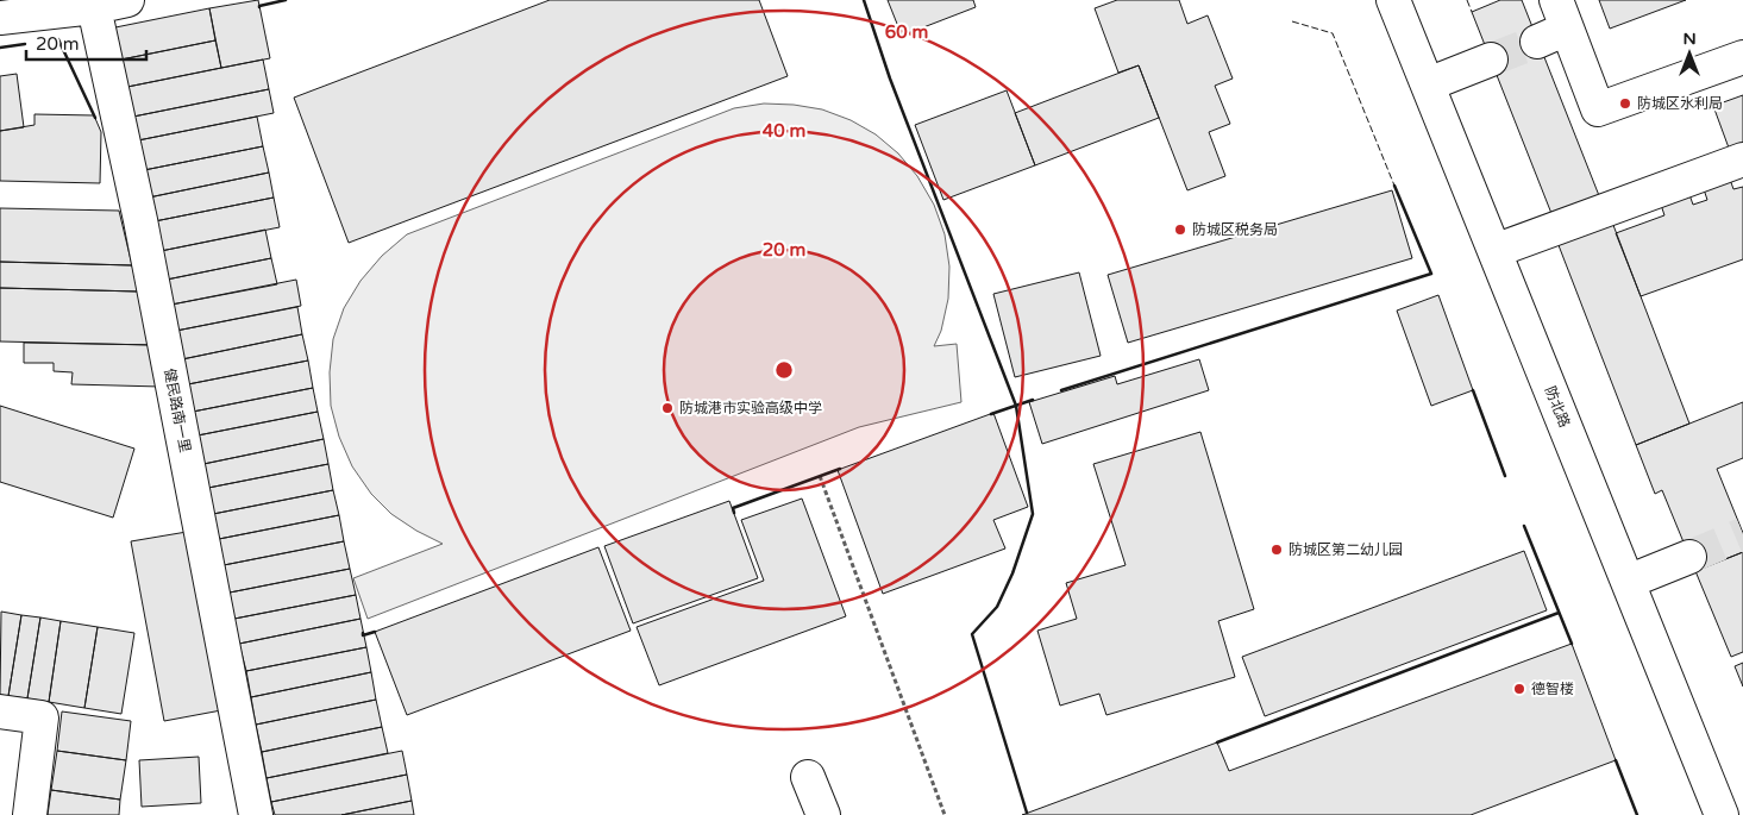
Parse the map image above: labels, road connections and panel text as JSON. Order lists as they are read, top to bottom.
{
  "streets": {
    "street": ["防北路", "健民路南一里"]
  },
  "places": [
    "防城区水利局",
    "防城区税务局",
    "防城港市实验高级中学",
    "防城区第二幼儿园",
    "德智楼"
  ],
  "scale_bar": "20 m",
  "north": "top",
  "rings": ["60 m", "40 m", "20 m"]
}
